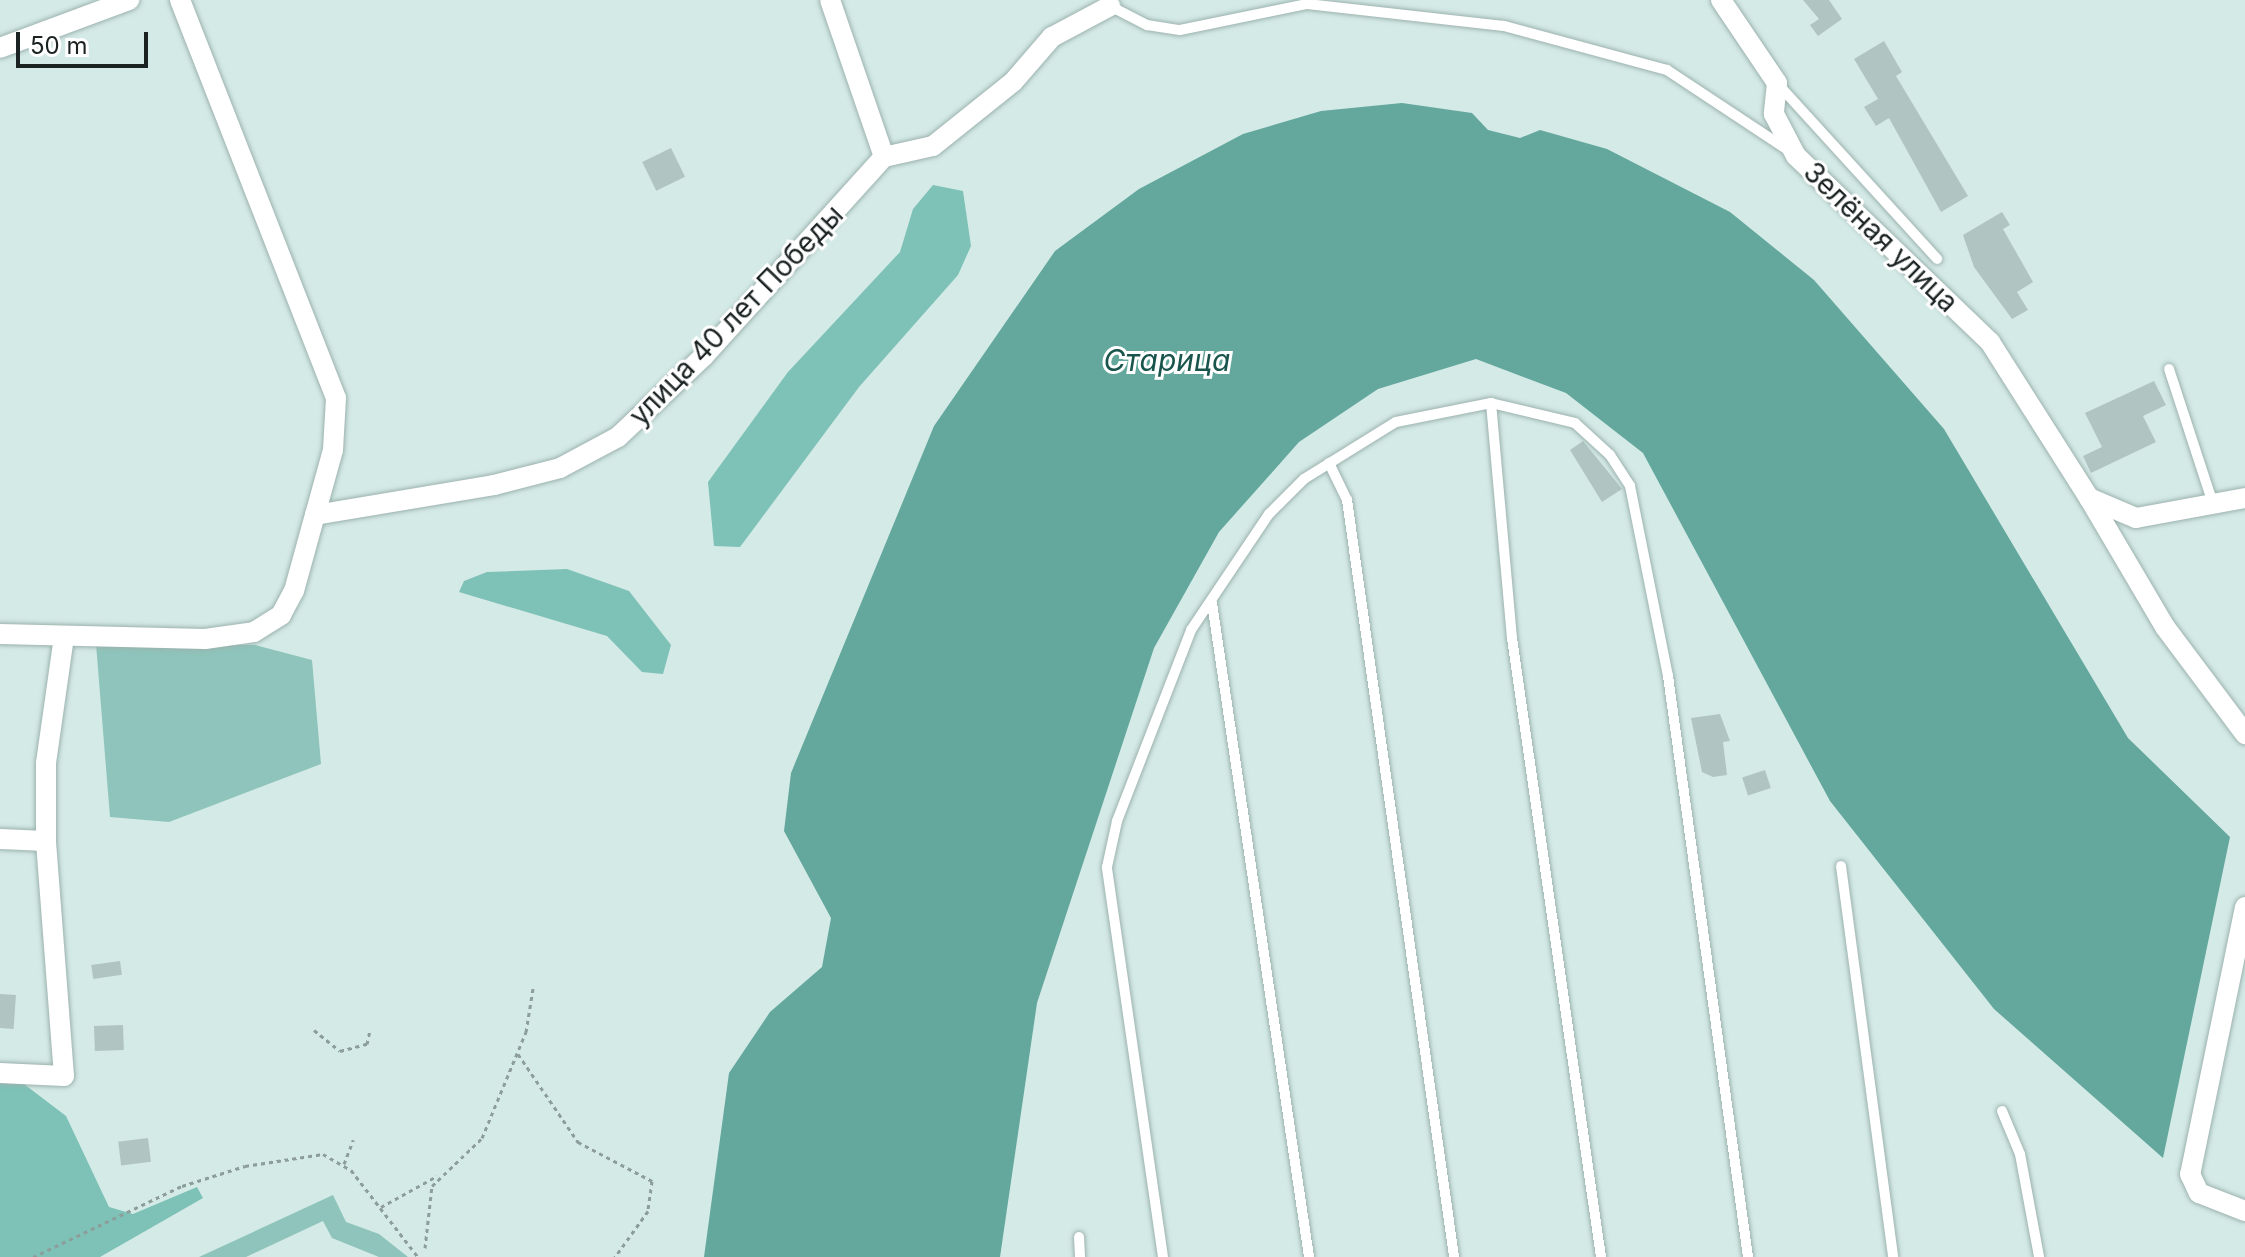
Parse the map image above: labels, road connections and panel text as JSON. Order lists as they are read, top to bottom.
{
  "streets": {
    "street": ["Зелёная улица", "улица 40 лет Победы"]
  },
  "water": ["Старица"],
  "scale_bar": "50 m"
}
